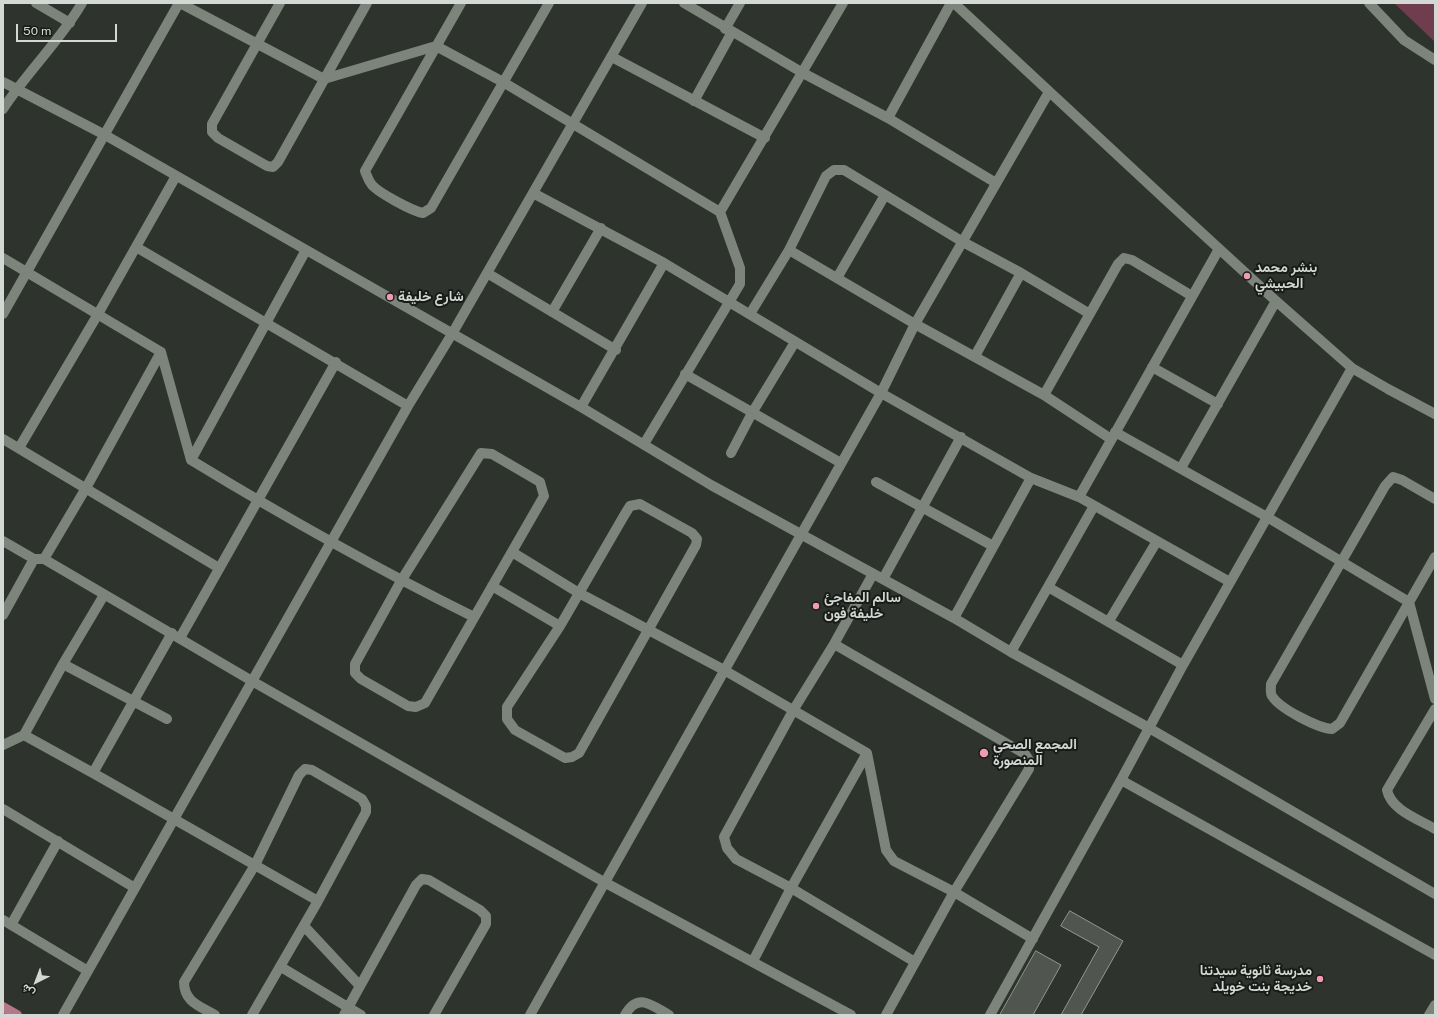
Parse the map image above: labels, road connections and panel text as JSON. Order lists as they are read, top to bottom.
{
  "places": [
    "بنشر محمد الحبيشي",
    "شارع خليفة",
    "سالم المفاجئ خليفة فون",
    "المجمع الصحي المنصورة",
    "مدرسة ثانوية سيدتنا خديجة بنت خويلد"
  ],
  "scale_bar": "50 m",
  "north": "bottom left"
}
